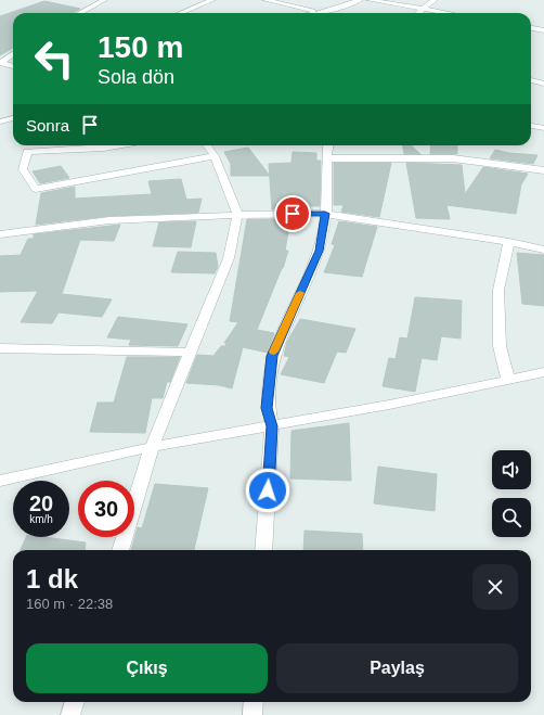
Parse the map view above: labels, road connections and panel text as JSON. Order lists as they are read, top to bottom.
{
  "page": {
    "turn": ["150 m", "Sola dön"],
    "then": "Sonra",
    "speed": "20 km/h",
    "limit": "30",
    "heading": ["1 dk", "160 m · 22:38"],
    "buttons": ["Çıkış", "Paylaş"]
  }
}
